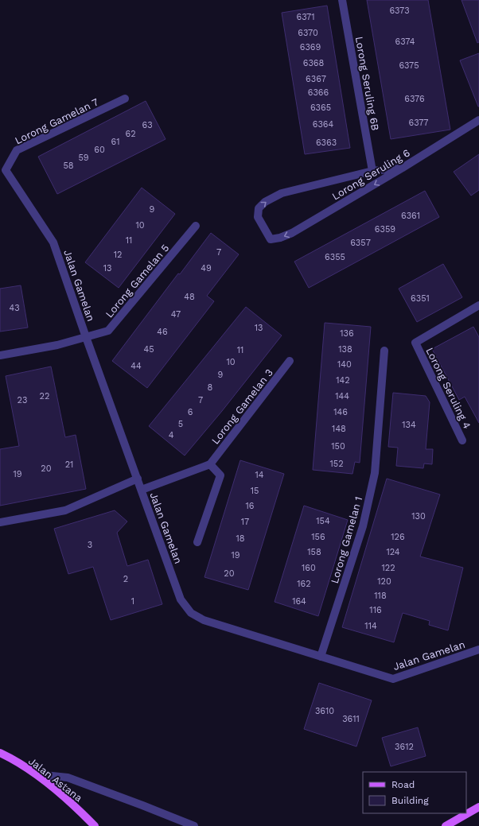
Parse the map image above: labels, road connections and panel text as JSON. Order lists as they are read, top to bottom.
{
  "streets": {
    "main road": ["Jalan Astana"],
    "street": [
      "Lorong Seruling 6B",
      "Lorong Gamelan 7",
      "Lorong Seruling 6",
      "Lorong Gamelan 5",
      "Jalan Gamelan",
      "Lorong Seruling 4",
      "Lorong Gamelan 3",
      "Lorong Gamelan 1"
    ]
  },
  "crossings": [
    ["Lorong Seruling 6B", "Lorong Seruling 6"],
    ["Lorong Gamelan 7", "Jalan Gamelan"],
    ["Lorong Gamelan 5", "Jalan Gamelan"],
    ["Jalan Gamelan", "Lorong Gamelan 1"]
  ],
  "house_numbers": [
    "6373",
    "6371",
    "6370",
    "6374",
    "6369",
    "6368",
    "6375",
    "6367",
    "6366",
    "6376",
    "6365",
    "6377",
    "6364",
    "63",
    "62",
    "61",
    "6363",
    "60",
    "59",
    "58",
    "9",
    "6361",
    "10",
    "6359",
    "11",
    "6357",
    "7",
    "12",
    "6355",
    "13",
    "49",
    "48",
    "6351",
    "43",
    "47",
    "13",
    "46",
    "136",
    "45",
    "138",
    "11",
    "10",
    "140",
    "44",
    "9",
    "142",
    "8",
    "22",
    "144",
    "23",
    "7",
    "6",
    "146",
    "5",
    "134",
    "148",
    "4",
    "150",
    "152",
    "21",
    "20",
    "19",
    "14",
    "15",
    "16",
    "130",
    "154",
    "17",
    "156",
    "126",
    "18",
    "3",
    "158",
    "124",
    "19",
    "160",
    "122",
    "20",
    "2",
    "120",
    "162",
    "118",
    "1",
    "164",
    "116",
    "114",
    "3610",
    "3611",
    "3612"
  ],
  "legend": ["Road", "Building"]
}
